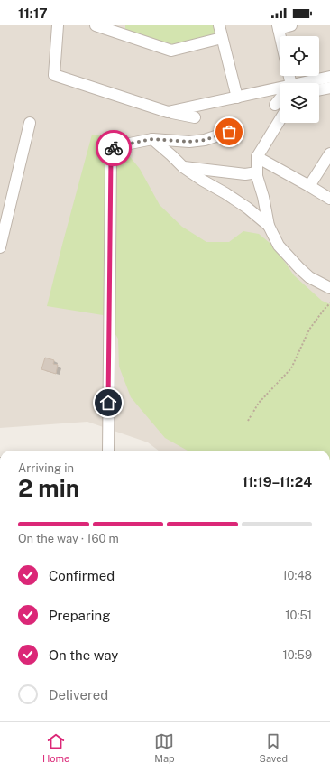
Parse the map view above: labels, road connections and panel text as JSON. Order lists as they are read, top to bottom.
{
  "page": {
    "status": "11:17",
    "heading": ["2 min", "Arriving in", "11:19–11:24"],
    "bar": "On the way · 160 m",
    "list": [
      ["Confirmed", "10:48"],
      ["Preparing", "10:51"],
      ["On the way", "10:59"],
      "Delivered"
    ],
    "tabs": ["Home", "Map", "Saved"]
  }
}
